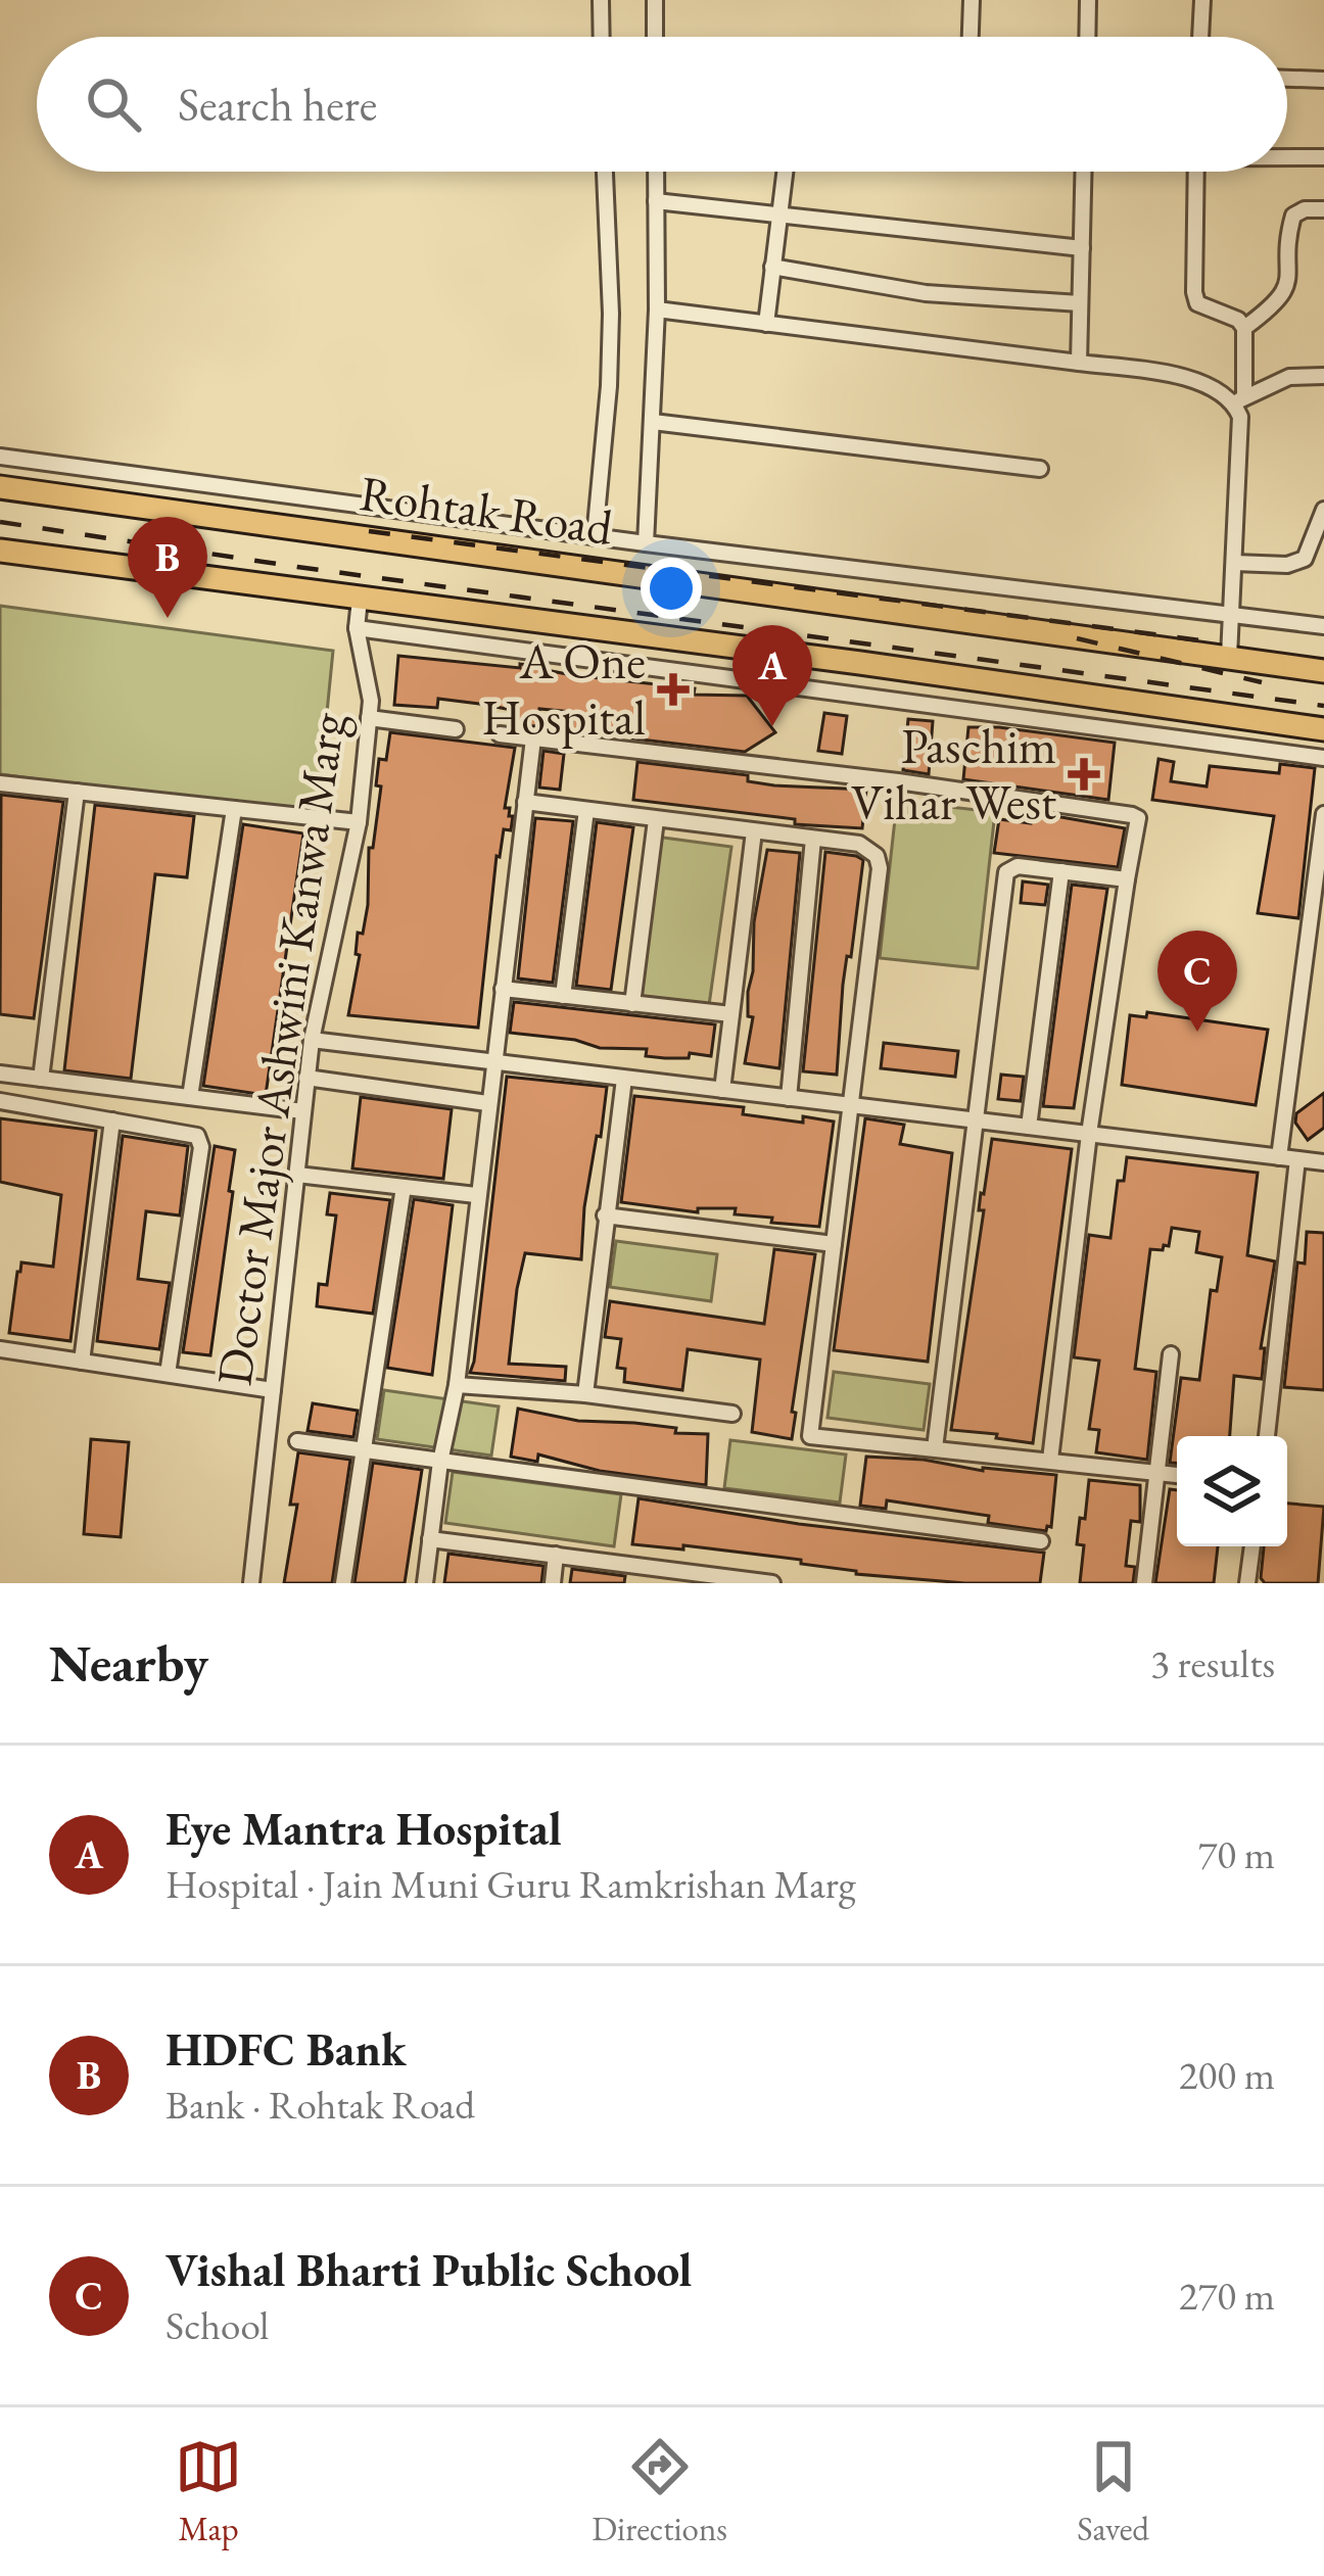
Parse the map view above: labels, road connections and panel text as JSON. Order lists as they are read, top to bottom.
{
  "streets": {
    "main road": ["Rohtak Road"],
    "street": ["Doctor Major Ashwini Kanwa Marg"]
  },
  "places": {
    "health": ["A One Hospital", "Paschim Vihar West"]
  },
  "page": {
    "search": "Search here",
    "pins": ["B", "A", "C"],
    "heading": ["Nearby", "3 results"],
    "list": [
      {
        "mark": "A",
        "name": "Eye Mantra Hospital",
        "note": "Hospital · Jain Muni Guru Ramkrishan Marg",
        "value": "70 m"
      },
      {
        "mark": "B",
        "name": "HDFC Bank",
        "note": "Bank · Rohtak Road",
        "value": "200 m"
      },
      {
        "mark": "C",
        "name": "Vishal Bharti Public School",
        "note": "School",
        "value": "270 m"
      }
    ],
    "nav": ["Map", "Directions", "Saved"]
  }
}
